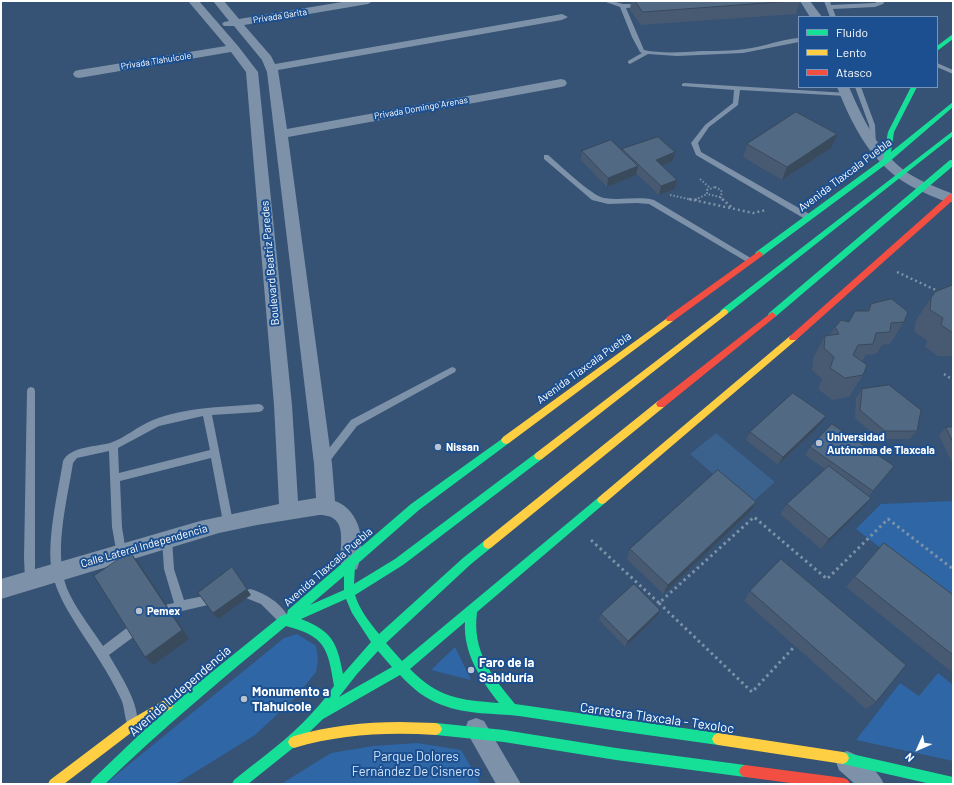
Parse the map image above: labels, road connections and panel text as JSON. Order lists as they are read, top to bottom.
{
  "streets": {
    "main road": ["Avenida Tlaxcala Puebla", "Avenida Independencia", "Carretera Tlaxcala - Texoloc"],
    "street": [
      "Privada Garita",
      "Privada Tlahuicole",
      "Privada Domingo Arenas",
      "Boulevard Beatriz Paredes",
      "Calle Lateral Independencia"
    ]
  },
  "crossings": [
    ["Privada Garita", "Boulevard Beatriz Paredes"],
    ["Privada Tlahuicole", "Boulevard Beatriz Paredes"],
    ["Avenida Tlaxcala Puebla", "Avenida Independencia"],
    ["Boulevard Beatriz Paredes", "Calle Lateral Independencia"]
  ],
  "parks": ["Parque Dolores Fernández De Cisneros"],
  "places": [
    "Universidad Autónoma de Tlaxcala",
    "Nissan",
    "Pemex",
    "Faro de la Sabiduría",
    "Monumento a Tlahuicole"
  ],
  "legend": ["Fluido", "Lento", "Atasco"],
  "north": "bottom left"
}
